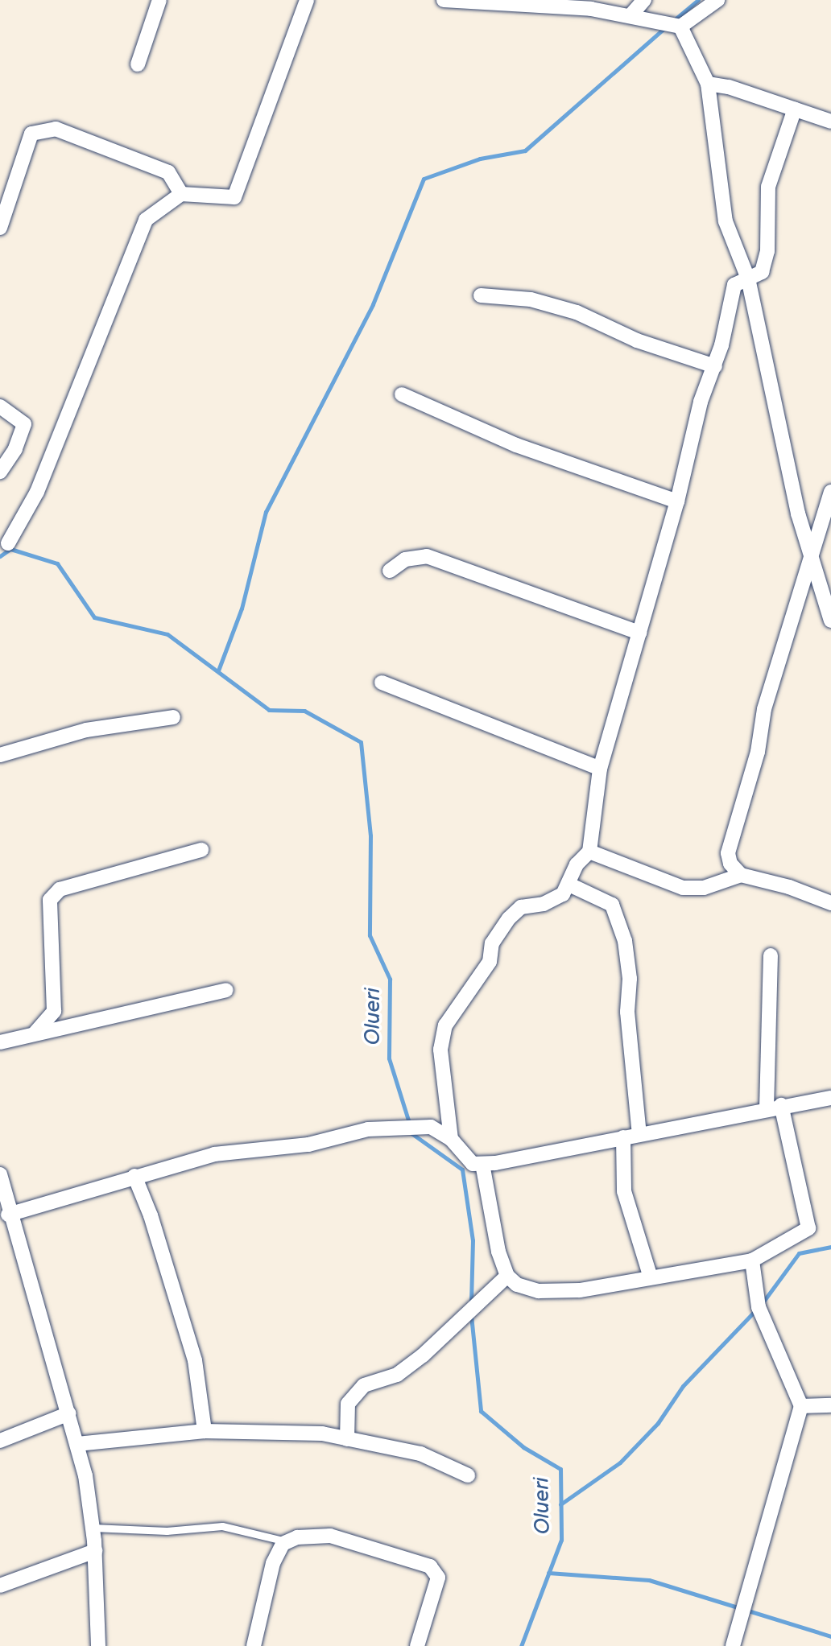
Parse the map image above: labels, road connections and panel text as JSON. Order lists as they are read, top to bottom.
{
  "water": ["Olueri"]
}
